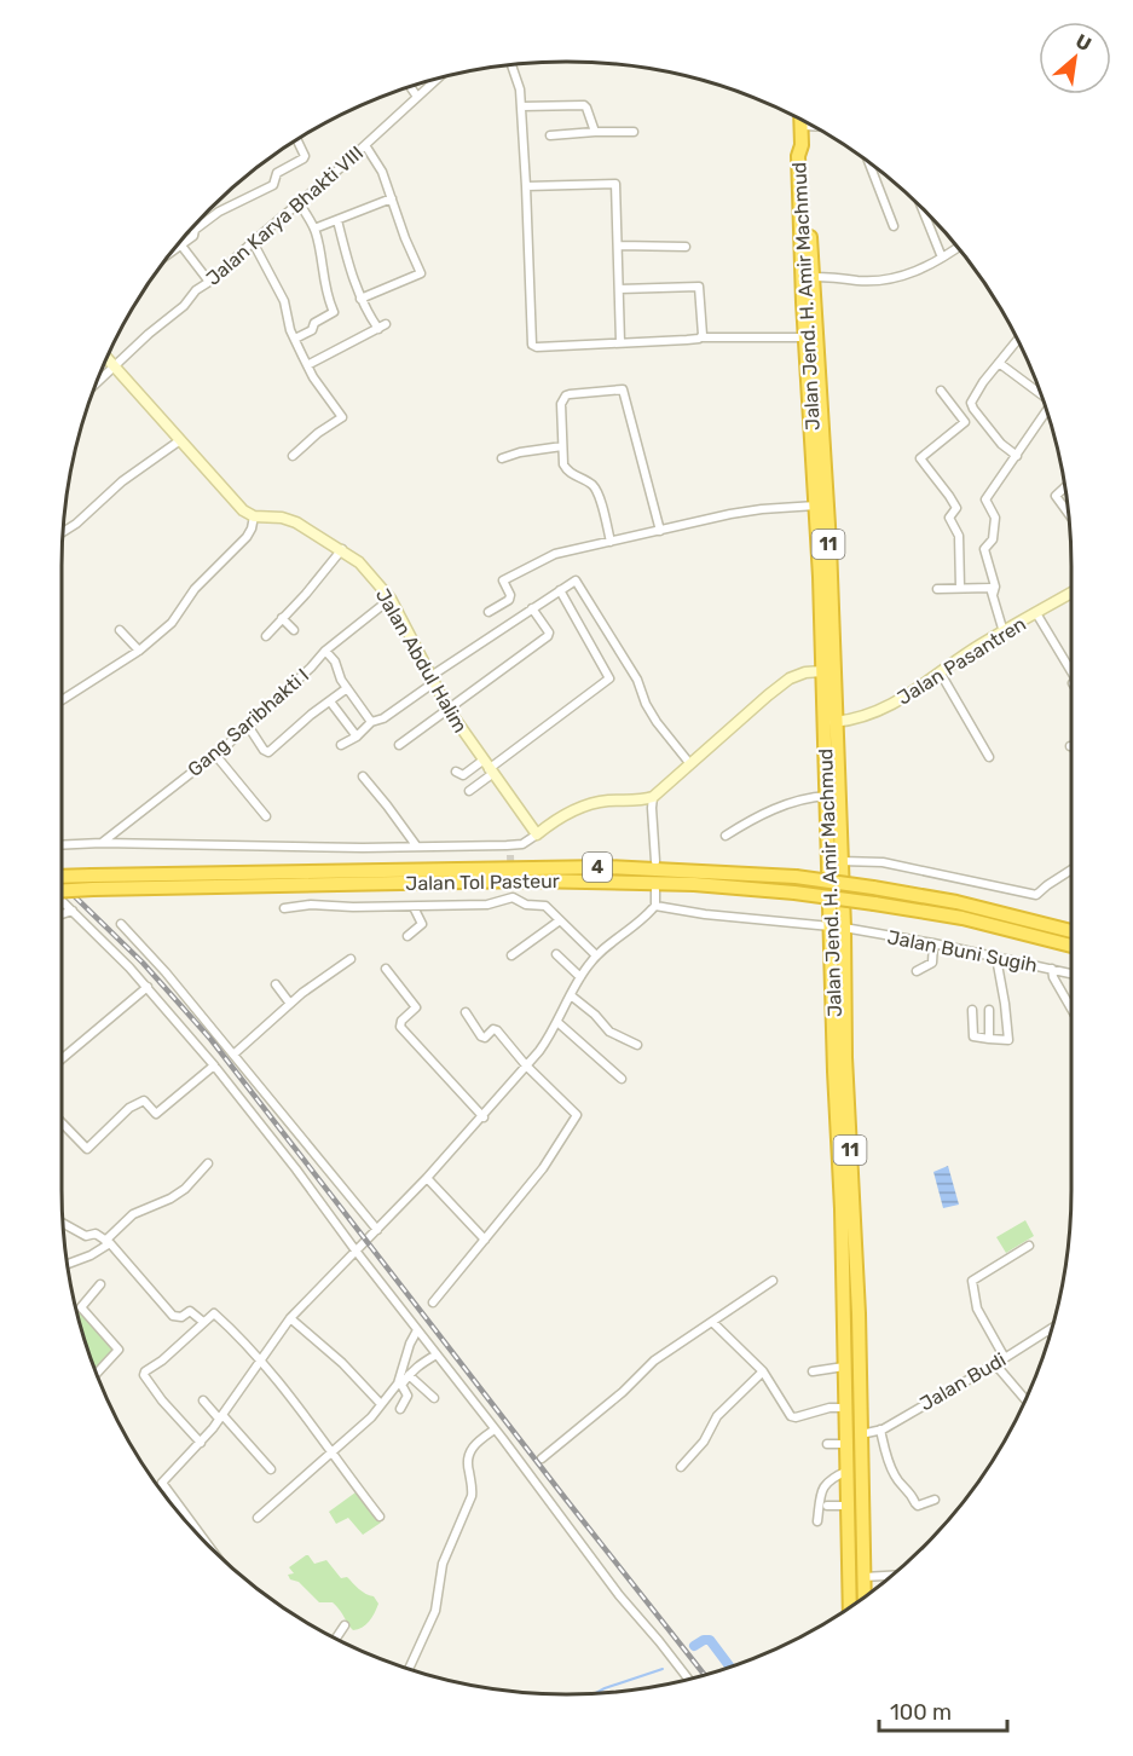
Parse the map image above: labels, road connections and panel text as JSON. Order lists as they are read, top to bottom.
{
  "streets": {
    "highway": [
      "Jalan Jend. H. Amir Machmud",
      "11",
      "4",
      "Jalan Tol Pasteur"
    ],
    "street": [
      "Jalan Karya Bhakti VIII",
      "Jalan Abdul Halim",
      "Jalan Pasantren",
      "Gang Saribhakti I",
      "Jalan Buni Sugih",
      "Jalan Budi"
    ]
  },
  "crossings": [
    ["Jalan Jend. H. Amir Machmud", "Jalan Pasantren"],
    ["Jalan Jend. H. Amir Machmud", "Jalan Buni Sugih"],
    ["Jalan Jend. H. Amir Machmud", "Jalan Budi"],
    ["Jalan Abdul Halim", "Gang Saribhakti I"]
  ],
  "scale_bar": "100 m",
  "north": "top right"
}
